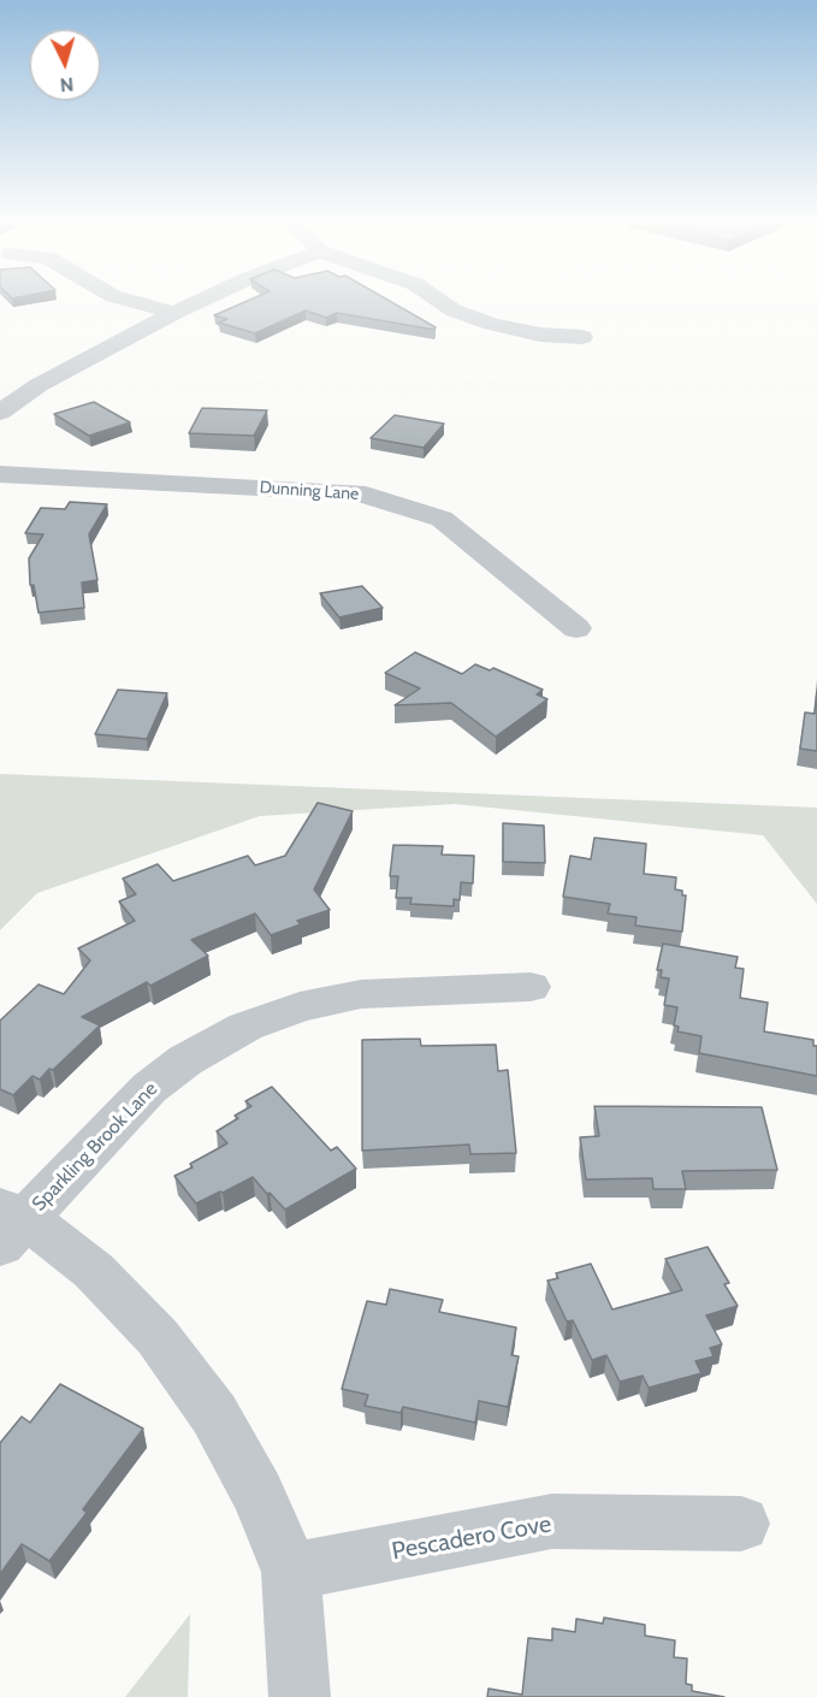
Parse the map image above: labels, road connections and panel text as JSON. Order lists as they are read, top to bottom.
{
  "streets": {
    "street": ["Dunning Lane", "Sparkling Brook Lane", "Pescadero Cove"]
  },
  "north": "bottom"
}
